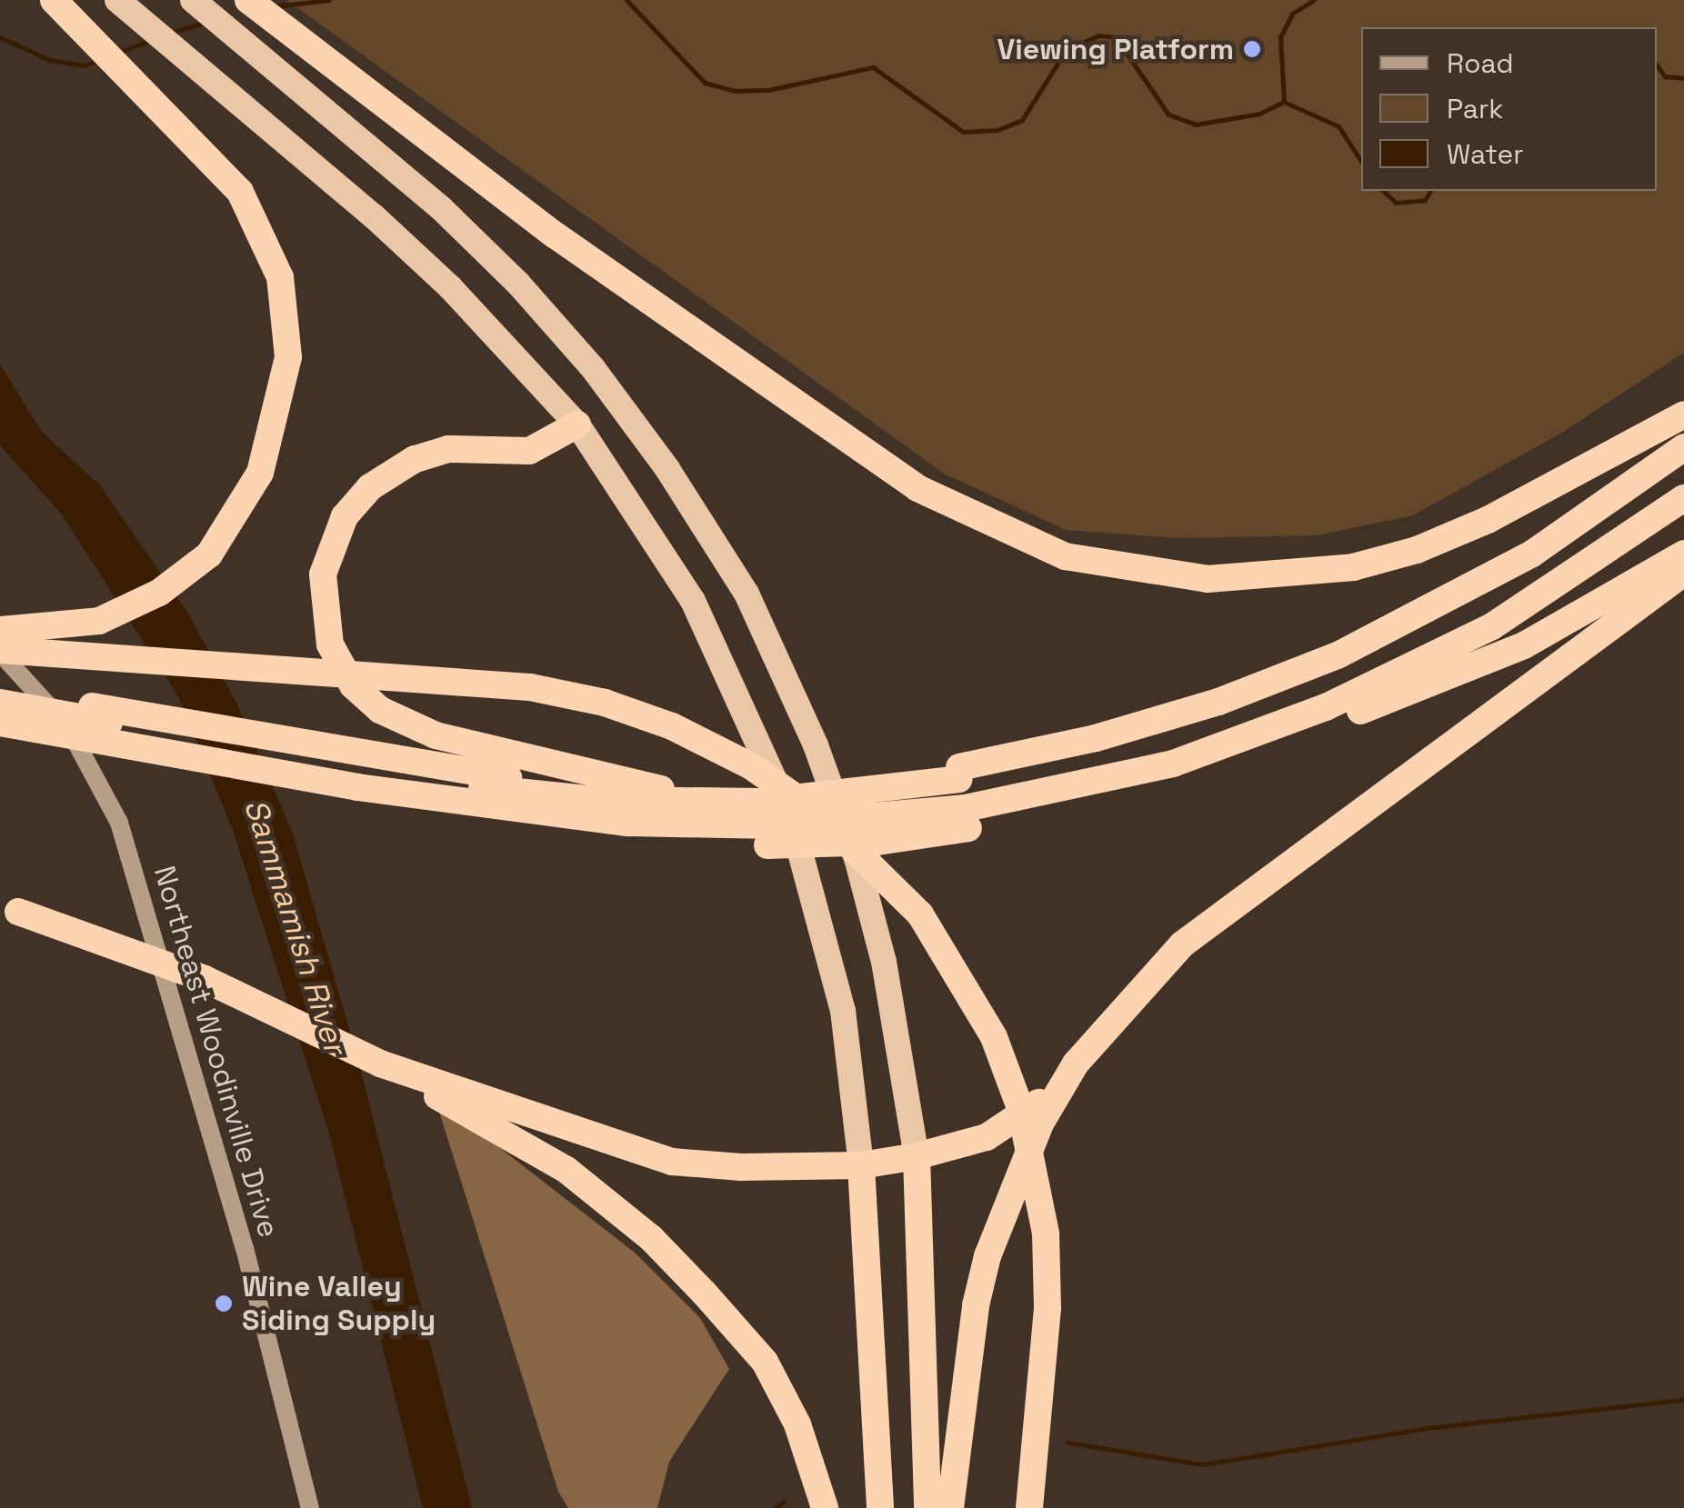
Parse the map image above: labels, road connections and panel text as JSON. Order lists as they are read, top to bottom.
{
  "streets": {
    "main road": ["Northeast Woodinville Drive"]
  },
  "water": ["Sammamish River"],
  "places": ["Viewing Platform", "Wine Valley Siding Supply"],
  "legend": ["Road", "Park", "Water"]
}
